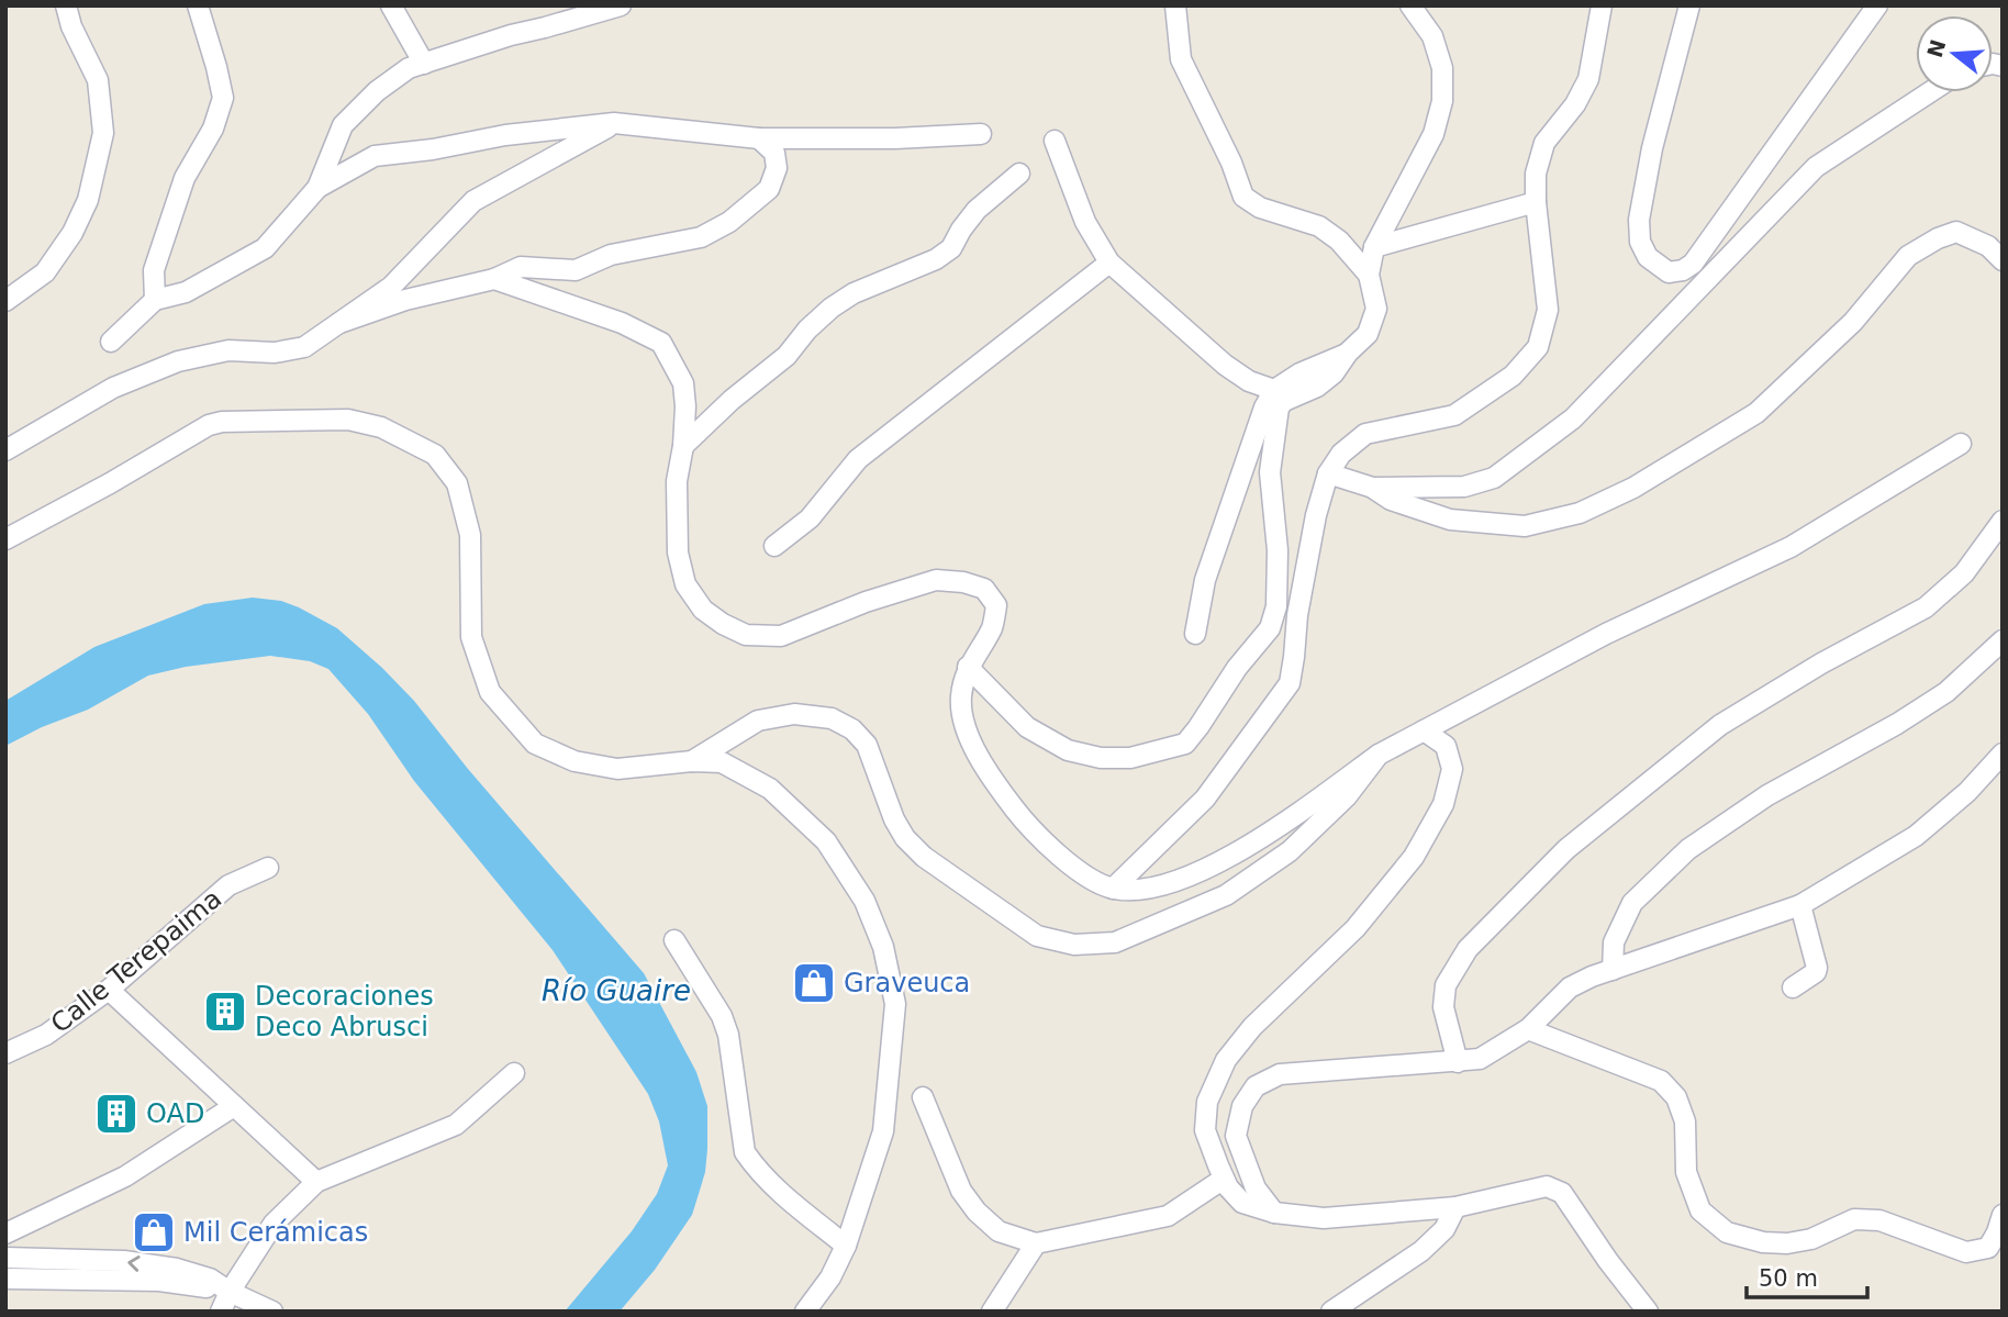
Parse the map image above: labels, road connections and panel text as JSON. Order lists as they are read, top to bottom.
{
  "streets": {
    "street": ["Calle Terepaima"]
  },
  "water": ["Río Guaire"],
  "places": {
    "shop": ["Graveuca", "Mil Cerámicas"],
    "building": ["Decoraciones Deco Abrusci", "OAD"]
  },
  "scale_bar": "50 m",
  "north": "left"
}
